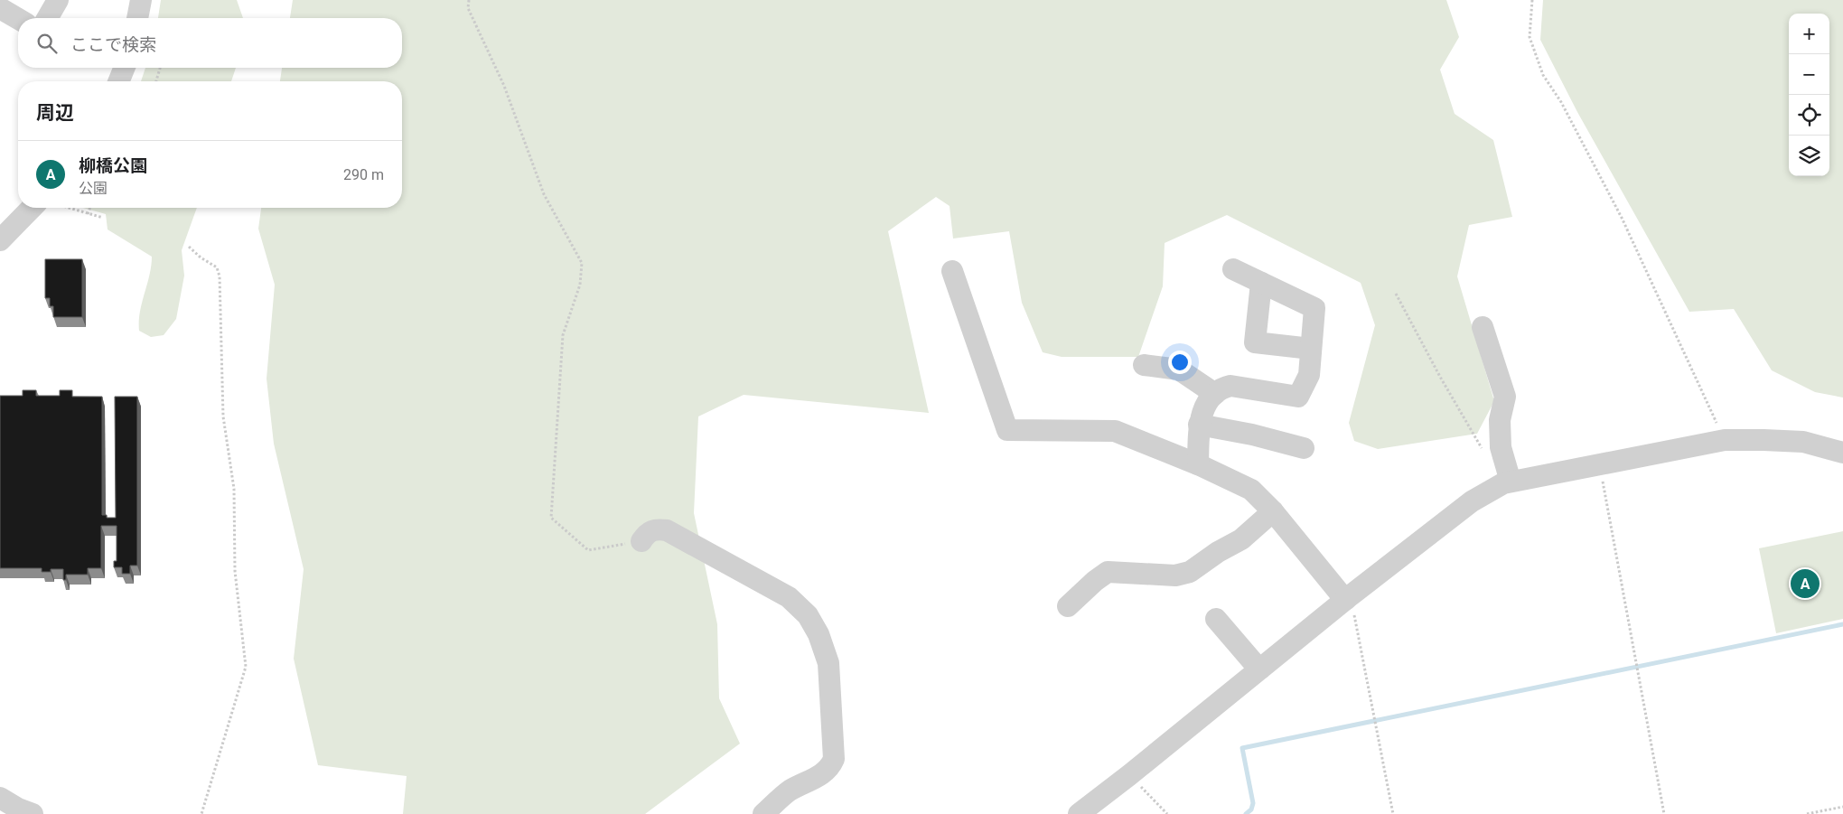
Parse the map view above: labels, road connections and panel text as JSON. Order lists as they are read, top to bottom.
{
  "page": {
    "map_buttons": ["+", "−"],
    "search": "ここで検索",
    "heading": "周辺",
    "list": [
      {
        "mark": "A",
        "name": "柳橋公園",
        "note": "公園",
        "value": "290 m"
      }
    ],
    "pins": "A"
  }
}
